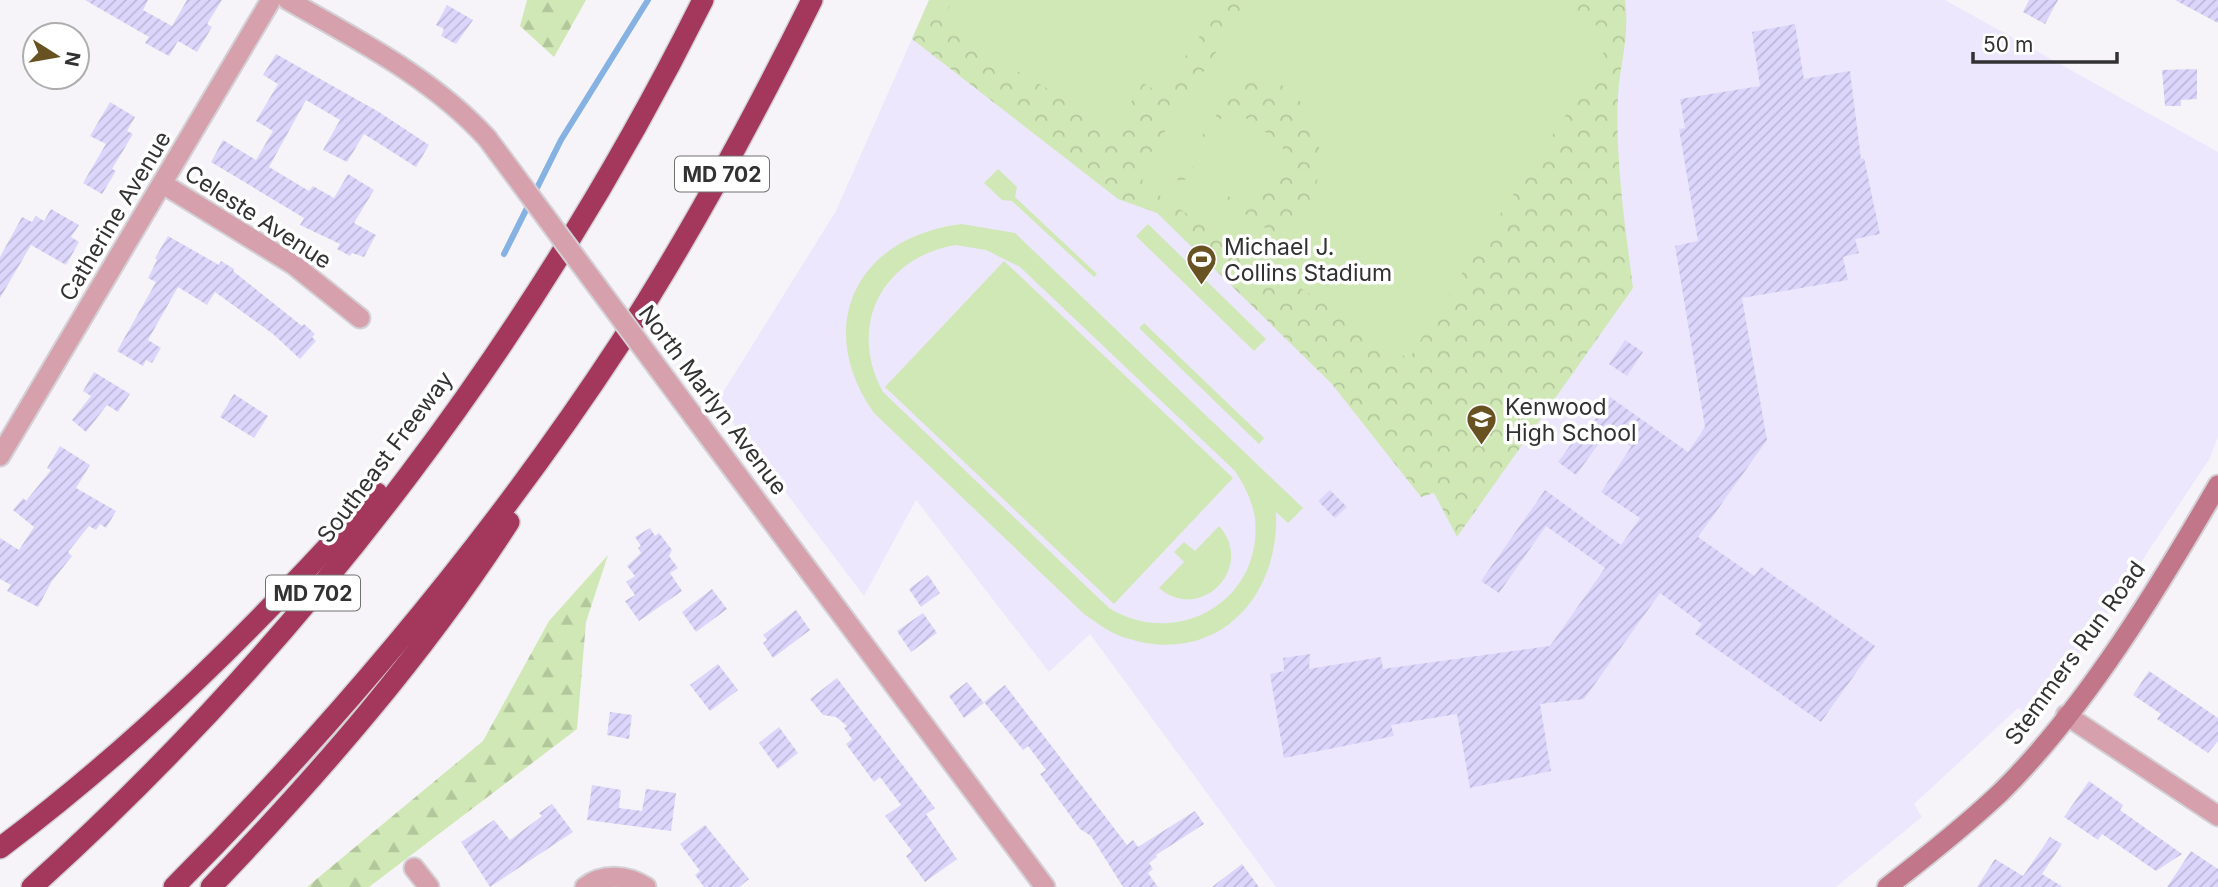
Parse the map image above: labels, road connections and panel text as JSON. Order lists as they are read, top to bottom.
{
  "streets": {
    "highway": ["MD 702", "Southeast Freeway"],
    "main road": ["Stemmers Run Road"],
    "street": ["Catherine Avenue", "Celeste Avenue", "North Marlyn Avenue"]
  },
  "crossings": [
    ["Catherine Avenue", "Celeste Avenue"]
  ],
  "places": {
    "sports": ["Michael J. Collins Stadium"],
    "school or university": ["Kenwood High School"]
  },
  "scale_bar": "50 m",
  "north": "right"
}
